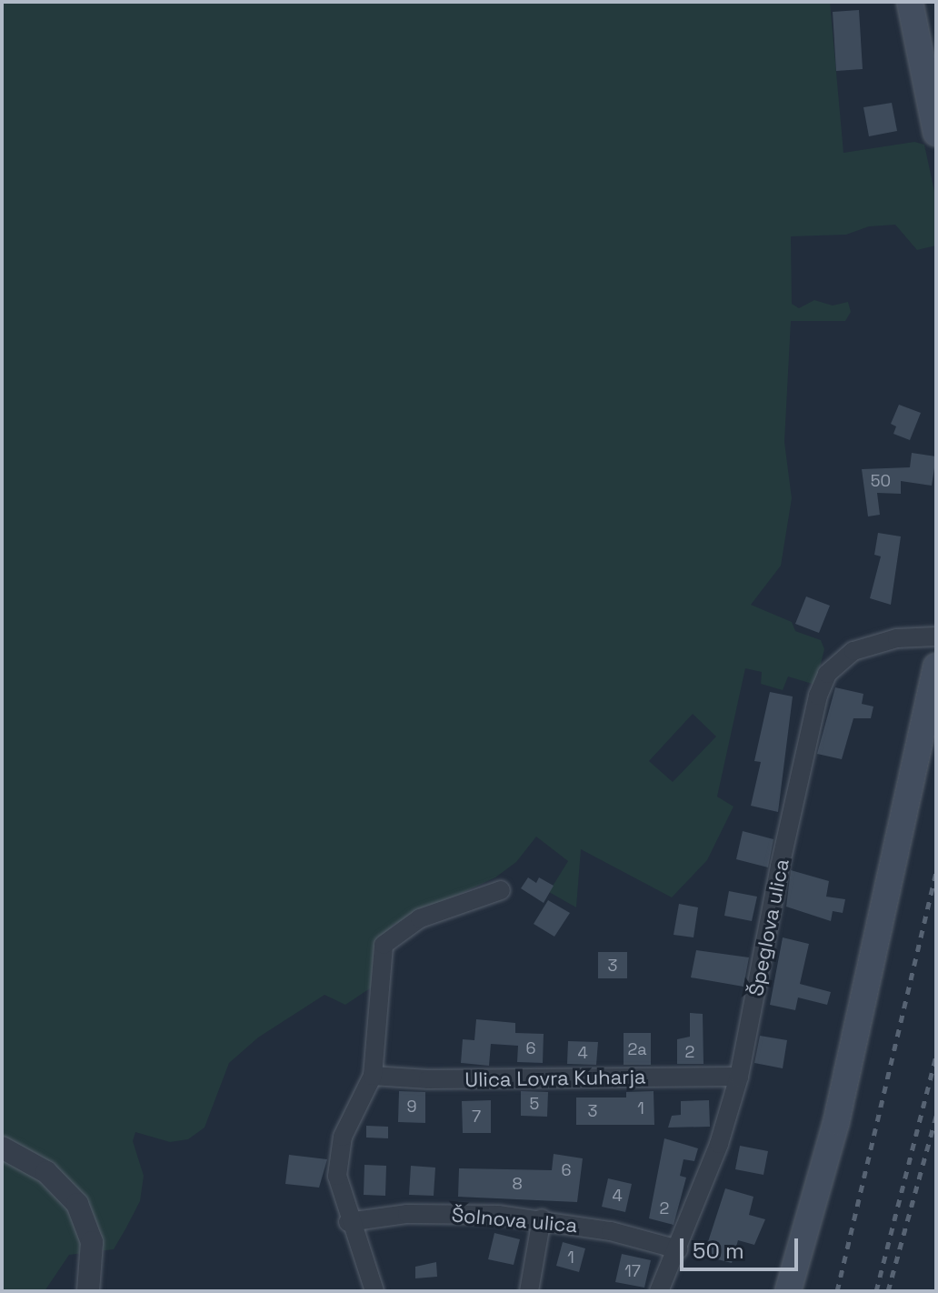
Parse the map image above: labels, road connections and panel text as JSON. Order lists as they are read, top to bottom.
{
  "streets": {
    "street": ["Špeglova ulica", "Ulica Lovra Kuharja", "Šolnova ulica"]
  },
  "crossings": [
    ["Špeglova ulica", "Ulica Lovra Kuharja"],
    ["Špeglova ulica", "Šolnova ulica"]
  ],
  "house_numbers": [
    "50",
    "3",
    "6",
    "2a",
    "2",
    "4",
    "5",
    "9",
    "1",
    "3",
    "7",
    "6",
    "8",
    "4",
    "2",
    "1",
    "17"
  ],
  "scale_bar": "50 m"
}
